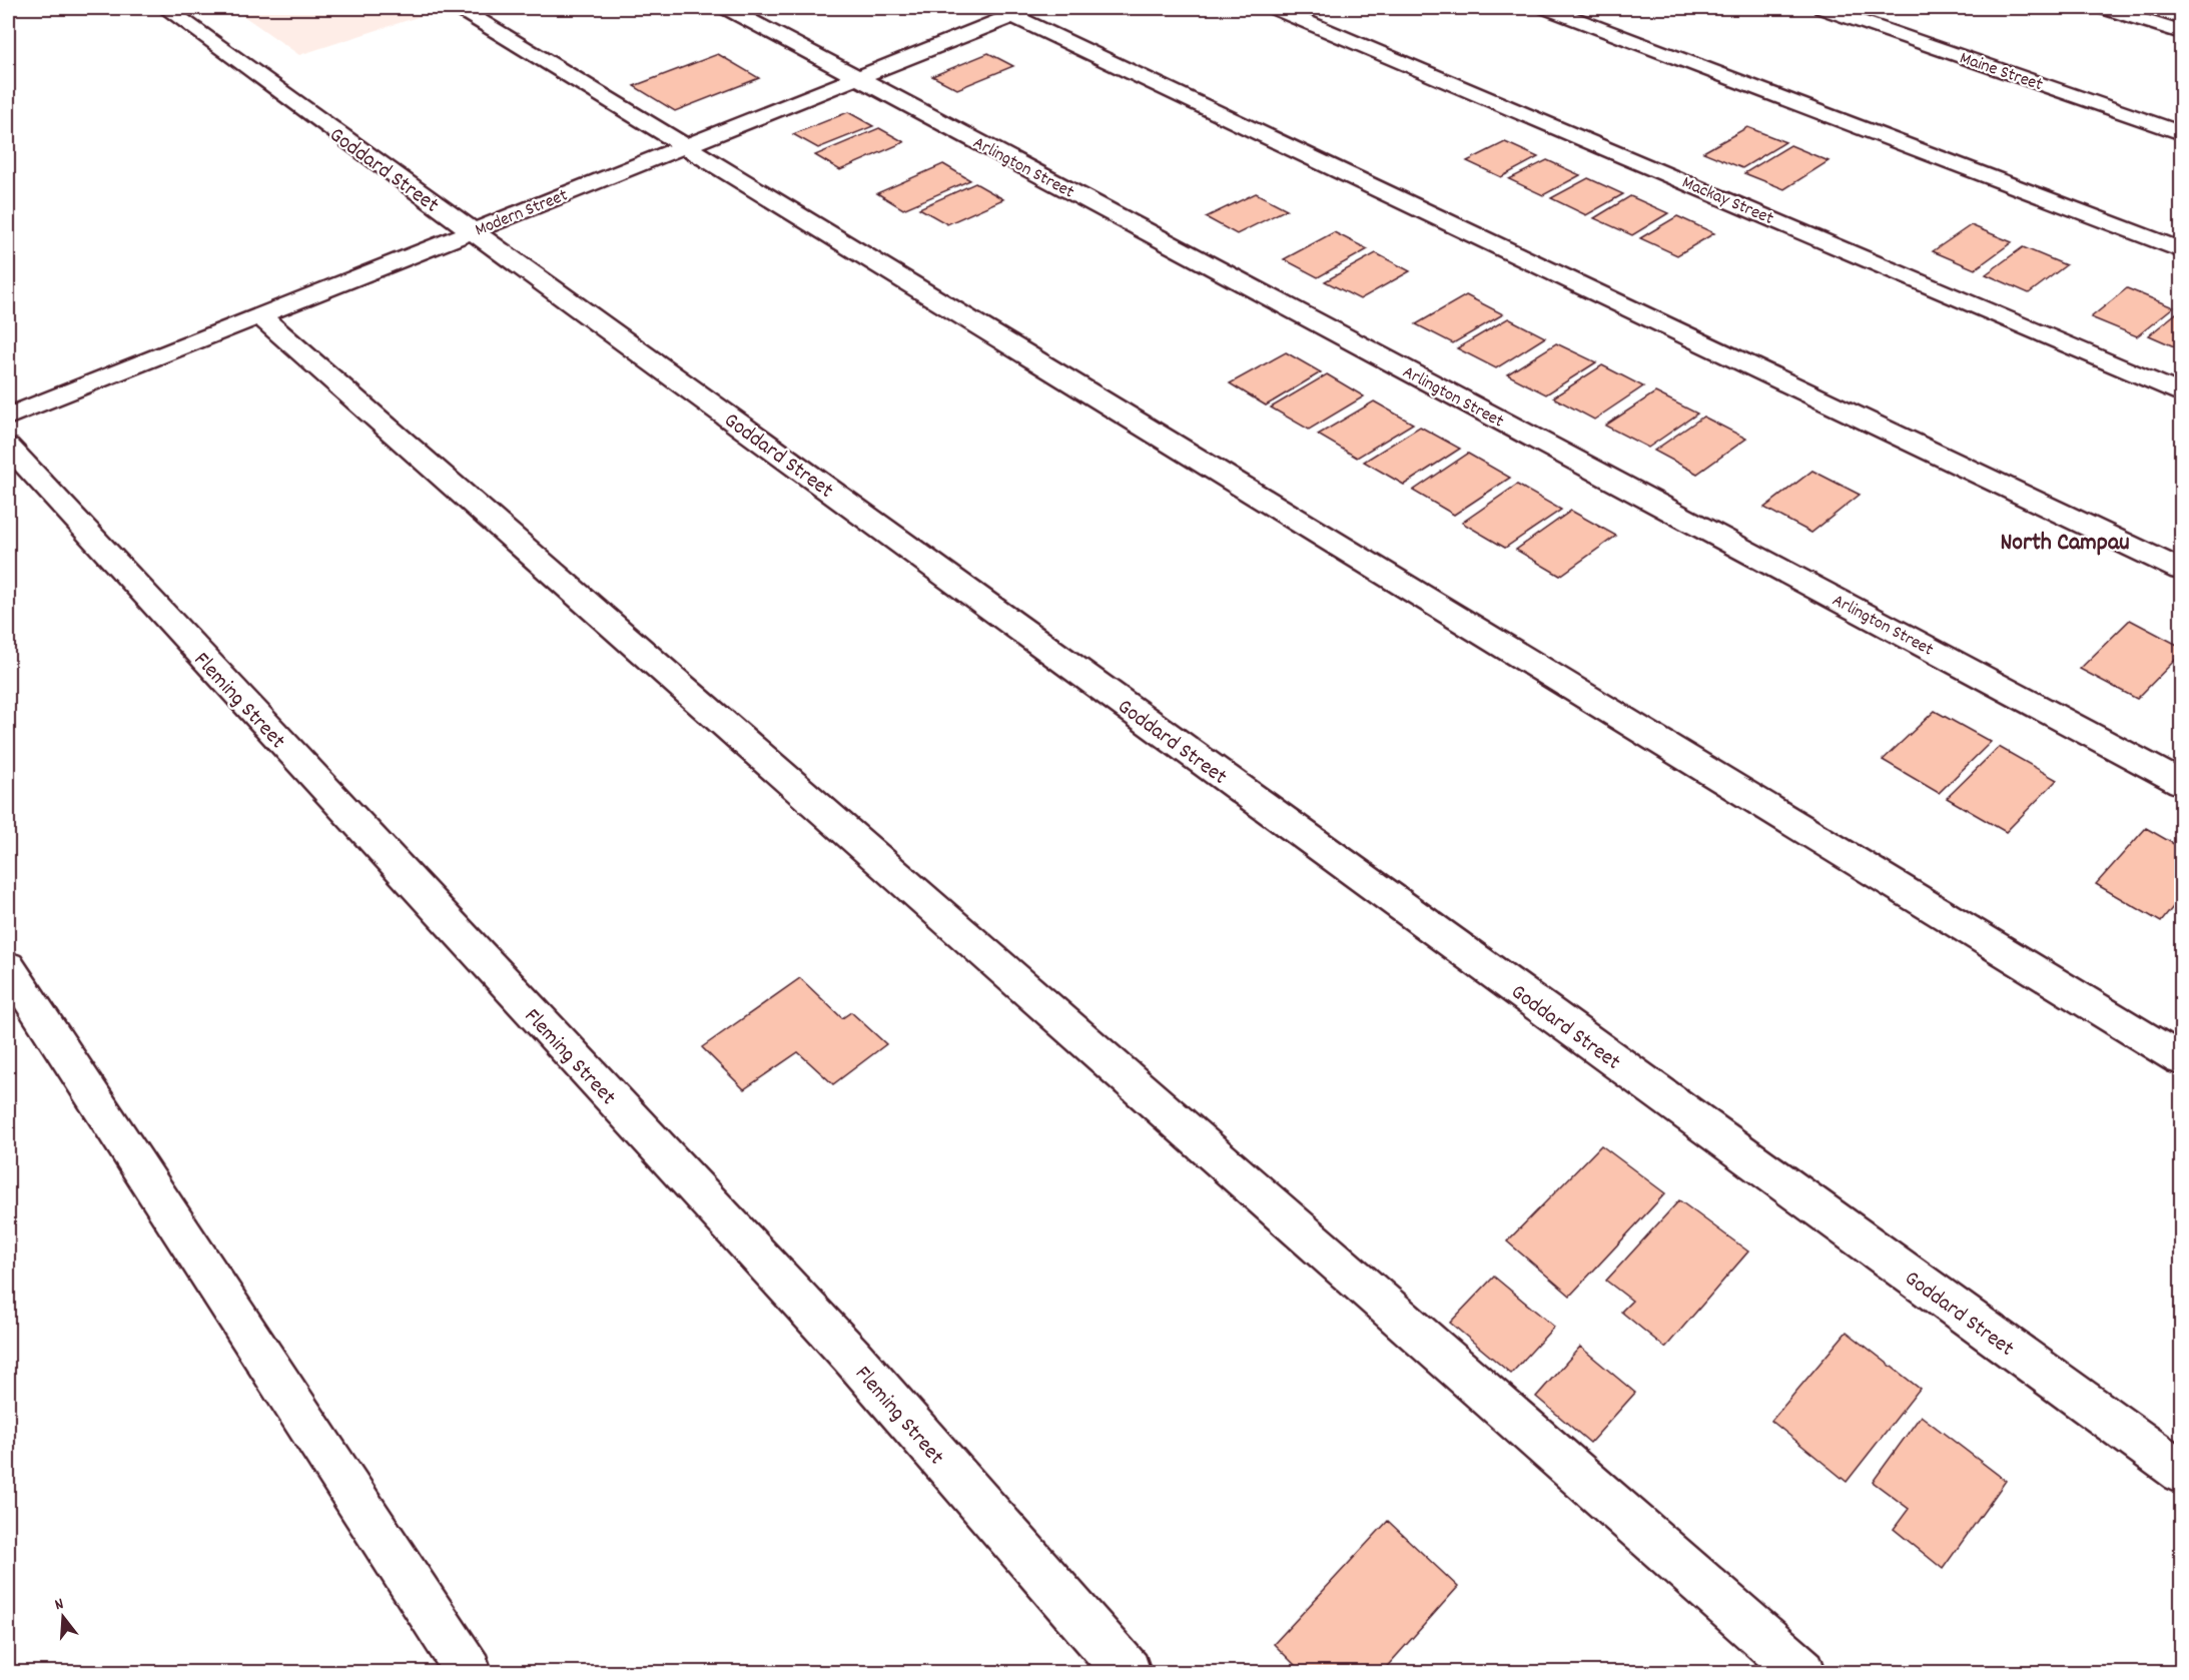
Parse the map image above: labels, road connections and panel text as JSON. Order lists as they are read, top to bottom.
{
  "streets": {
    "street": [
      "Maine Street",
      "Arlington Street",
      "Goddard Street",
      "Mackay Street",
      "Modern Street",
      "Fleming Street"
    ]
  },
  "crossings": [
    ["Arlington Street", "Modern Street"],
    ["Goddard Street", "Modern Street"]
  ],
  "districts": ["North Campau"],
  "north": "top"
}
